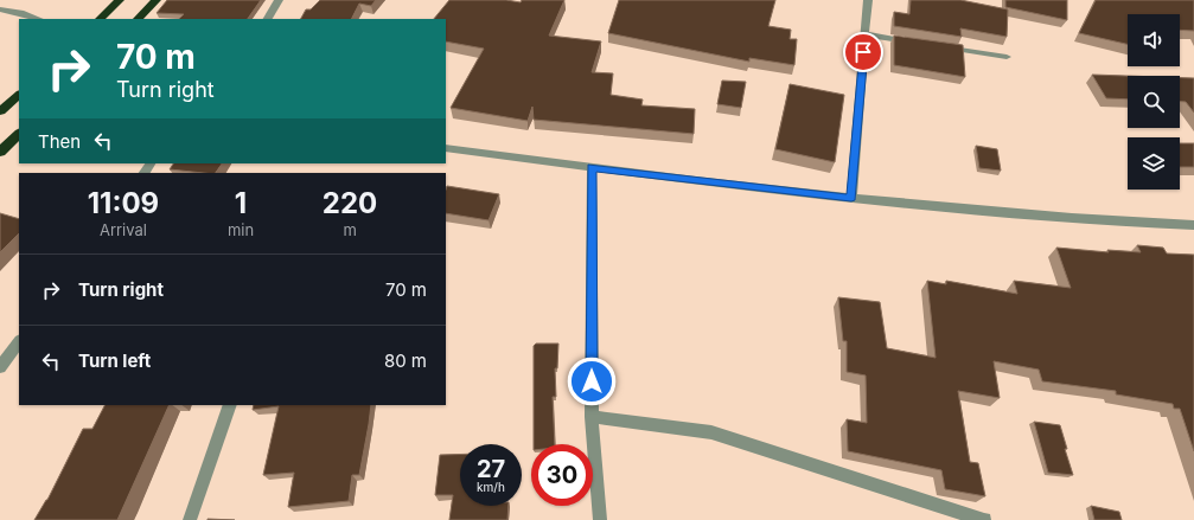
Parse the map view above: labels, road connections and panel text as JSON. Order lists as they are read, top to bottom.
{
  "page": {
    "turn": ["70 m", "Turn right"],
    "then": "Then",
    "eta": [
      "11:09",
      "Arrival",
      "1",
      "min",
      "220",
      "m"
    ],
    "list": [
      {
        "name": "Turn right",
        "value": "70 m"
      },
      {
        "name": "Turn left",
        "value": "80 m"
      }
    ],
    "speed": "27 km/h",
    "limit": "30"
  }
}
